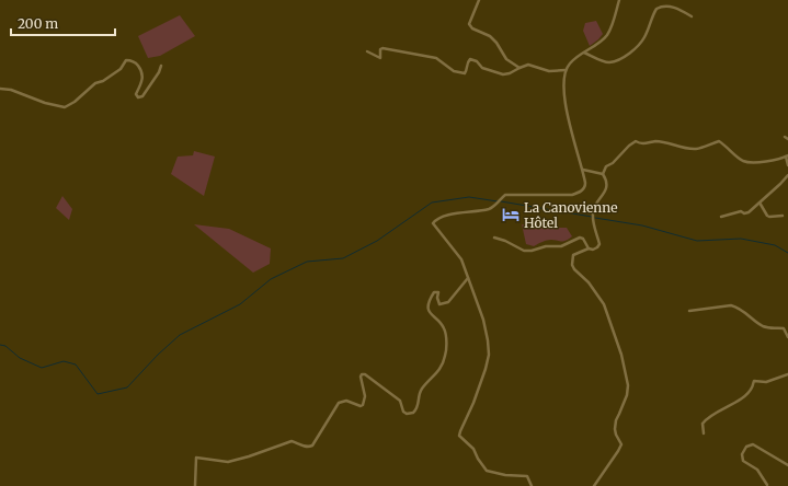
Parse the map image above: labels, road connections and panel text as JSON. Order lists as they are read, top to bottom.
{
  "places": {
    "hotel": ["La Canovienne Hôtel"]
  },
  "scale_bar": "200 m"
}
